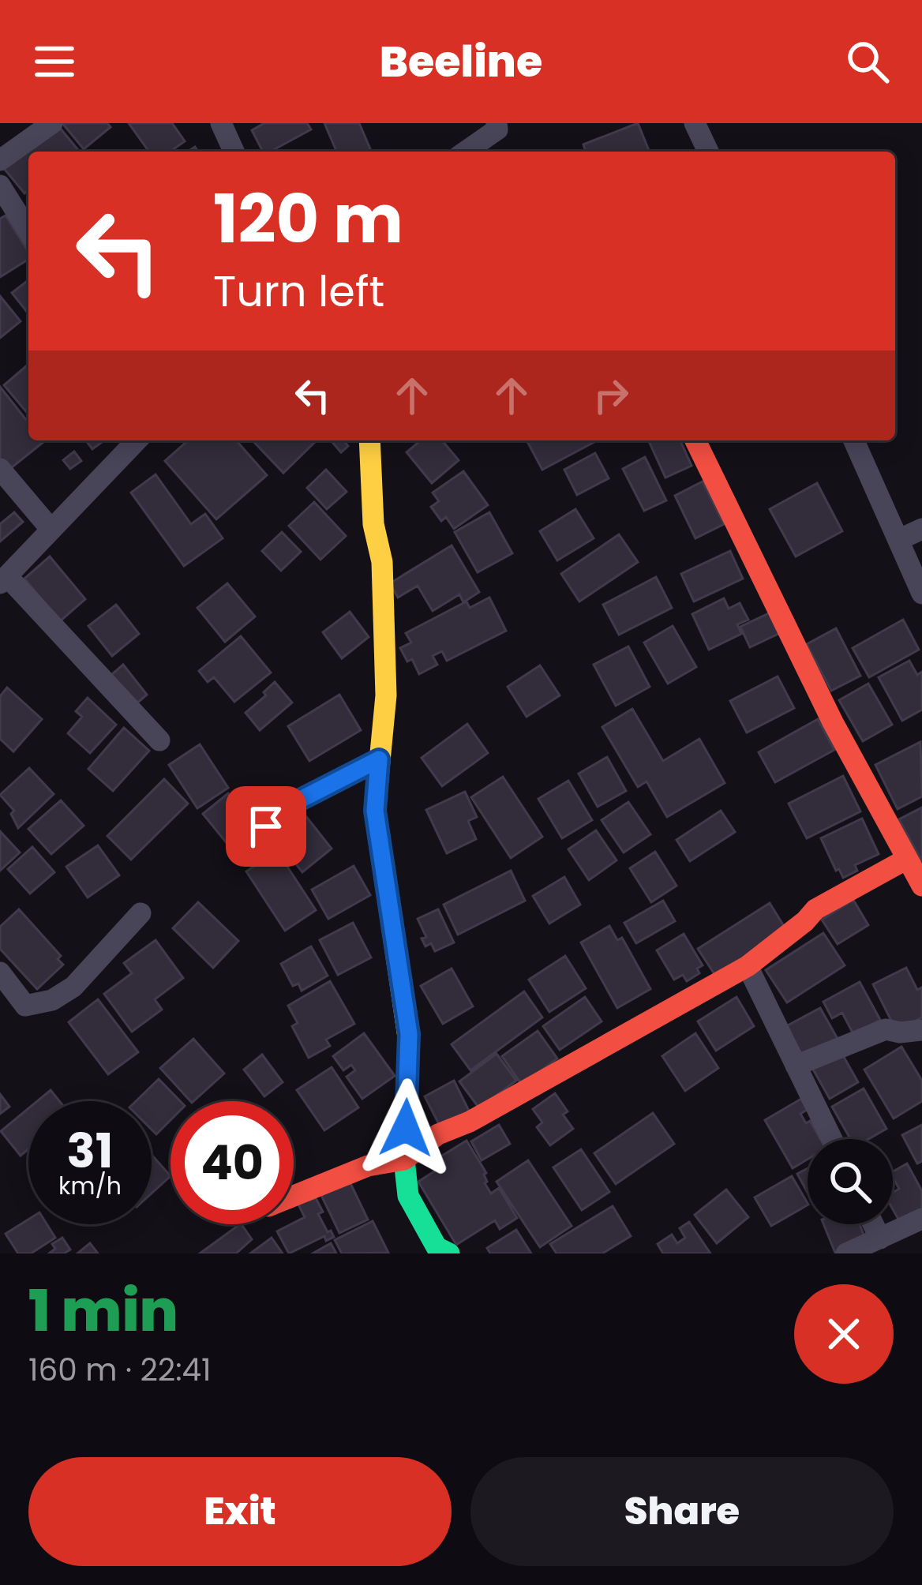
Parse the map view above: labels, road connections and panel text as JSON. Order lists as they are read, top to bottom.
{
  "page": {
    "header": "Beeline",
    "turn": ["120 m", "Turn left"],
    "speed": "31 km/h",
    "limit": "40",
    "heading": ["1 min", "160 m · 22:41"],
    "buttons": ["Exit", "Share"]
  }
}
